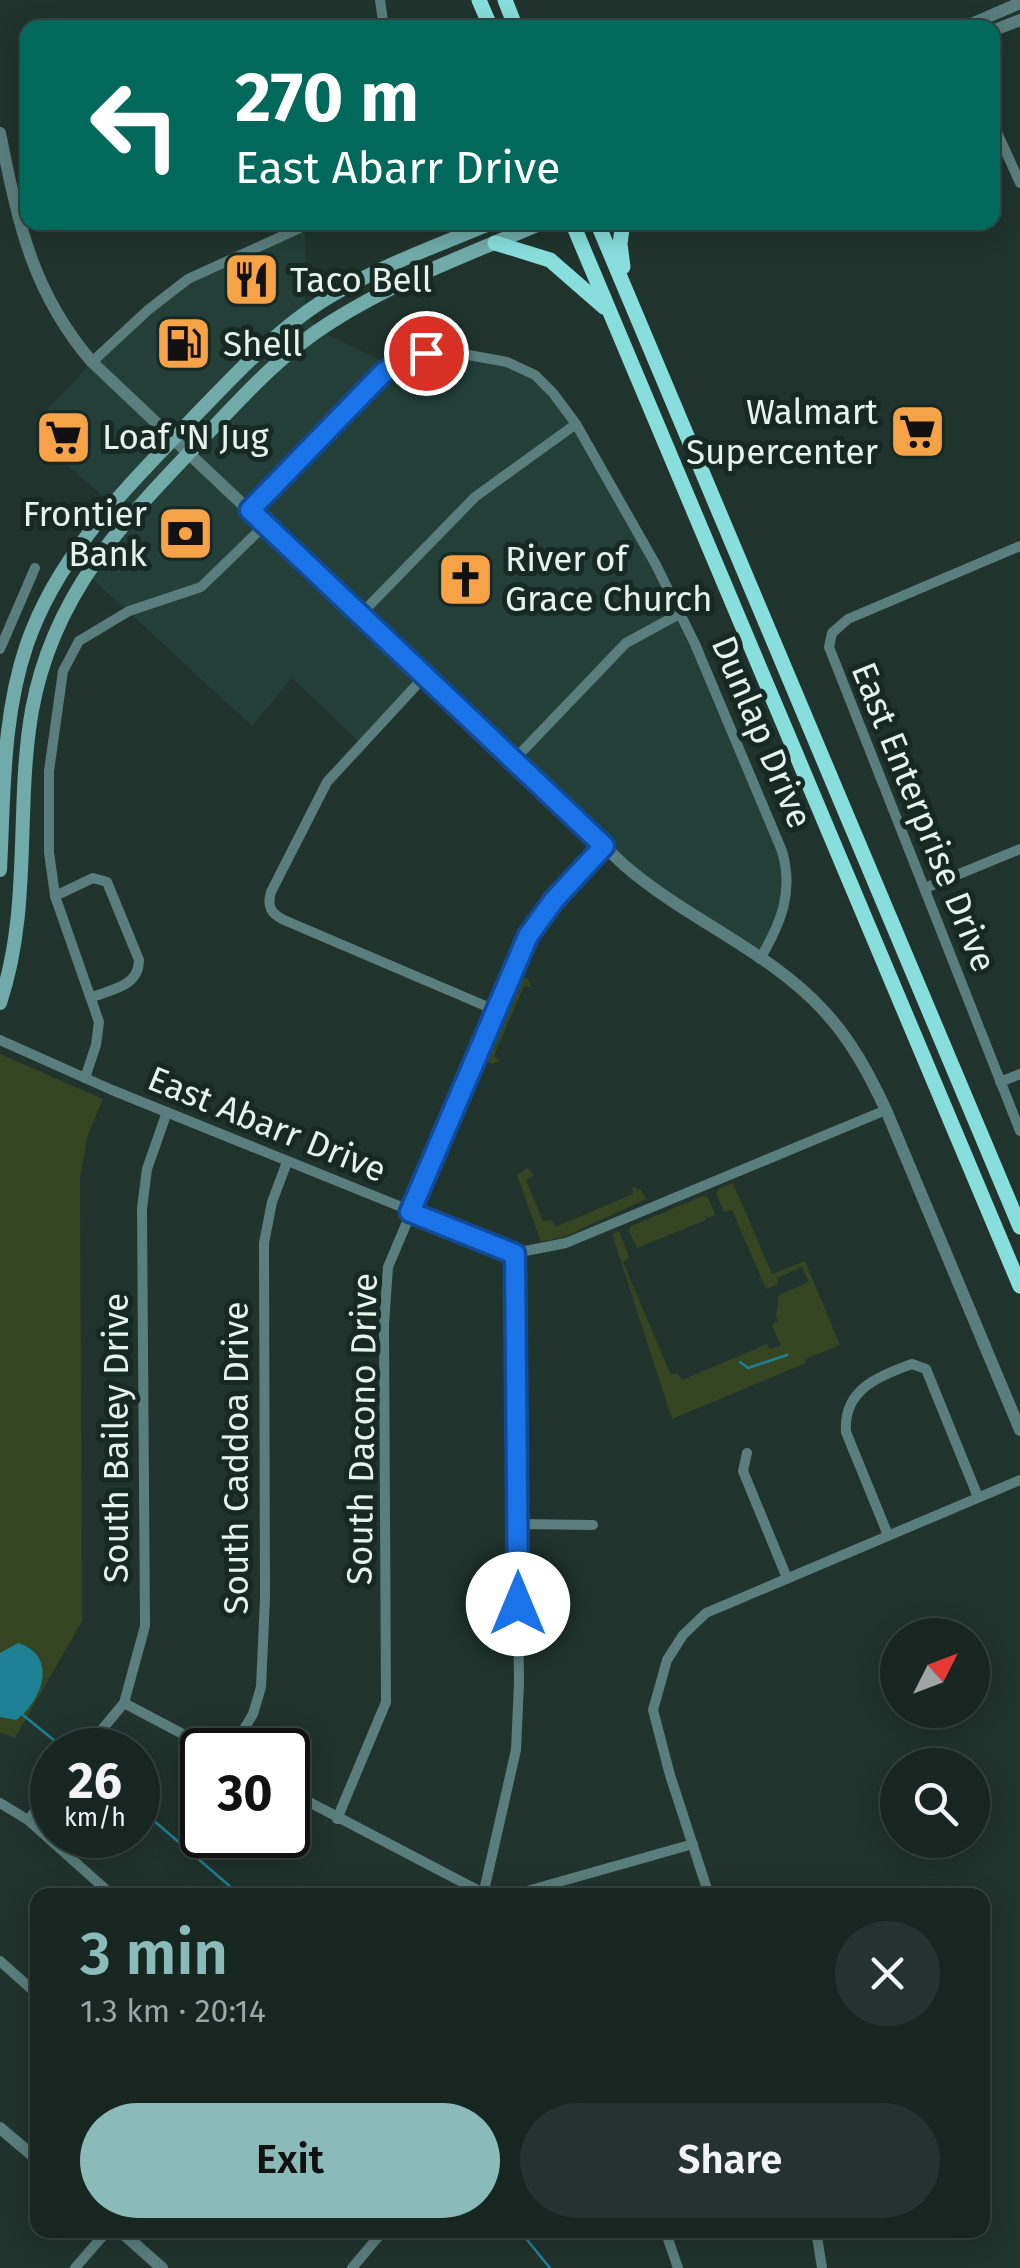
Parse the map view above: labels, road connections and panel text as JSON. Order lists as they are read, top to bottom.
{
  "streets": {
    "street": [
      "Dunlap Drive",
      "East Enterprise Drive",
      "East Abarr Drive",
      "South Dacono Drive",
      "South Bailey Drive",
      "South Caddoa Drive"
    ]
  },
  "crossings": [
    ["East Abarr Drive", "South Dacono Drive"],
    ["East Abarr Drive", "South Bailey Drive"],
    ["East Abarr Drive", "South Caddoa Drive"]
  ],
  "places": {
    "restaurant": ["Taco Bell"],
    "fuel station": ["Shell"],
    "supermarket": ["Walmart Supercenter", "Loaf 'N Jug"],
    "bank": ["Frontier Bank"],
    "church": ["River of Grace Church"]
  },
  "north": "top right",
  "page": {
    "turn": ["270 m", "East Abarr Drive"],
    "speed": "26 km/h",
    "limit": "30",
    "heading": ["3 min", "1.3 km · 20:14"],
    "buttons": ["Exit", "Share"]
  }
}
